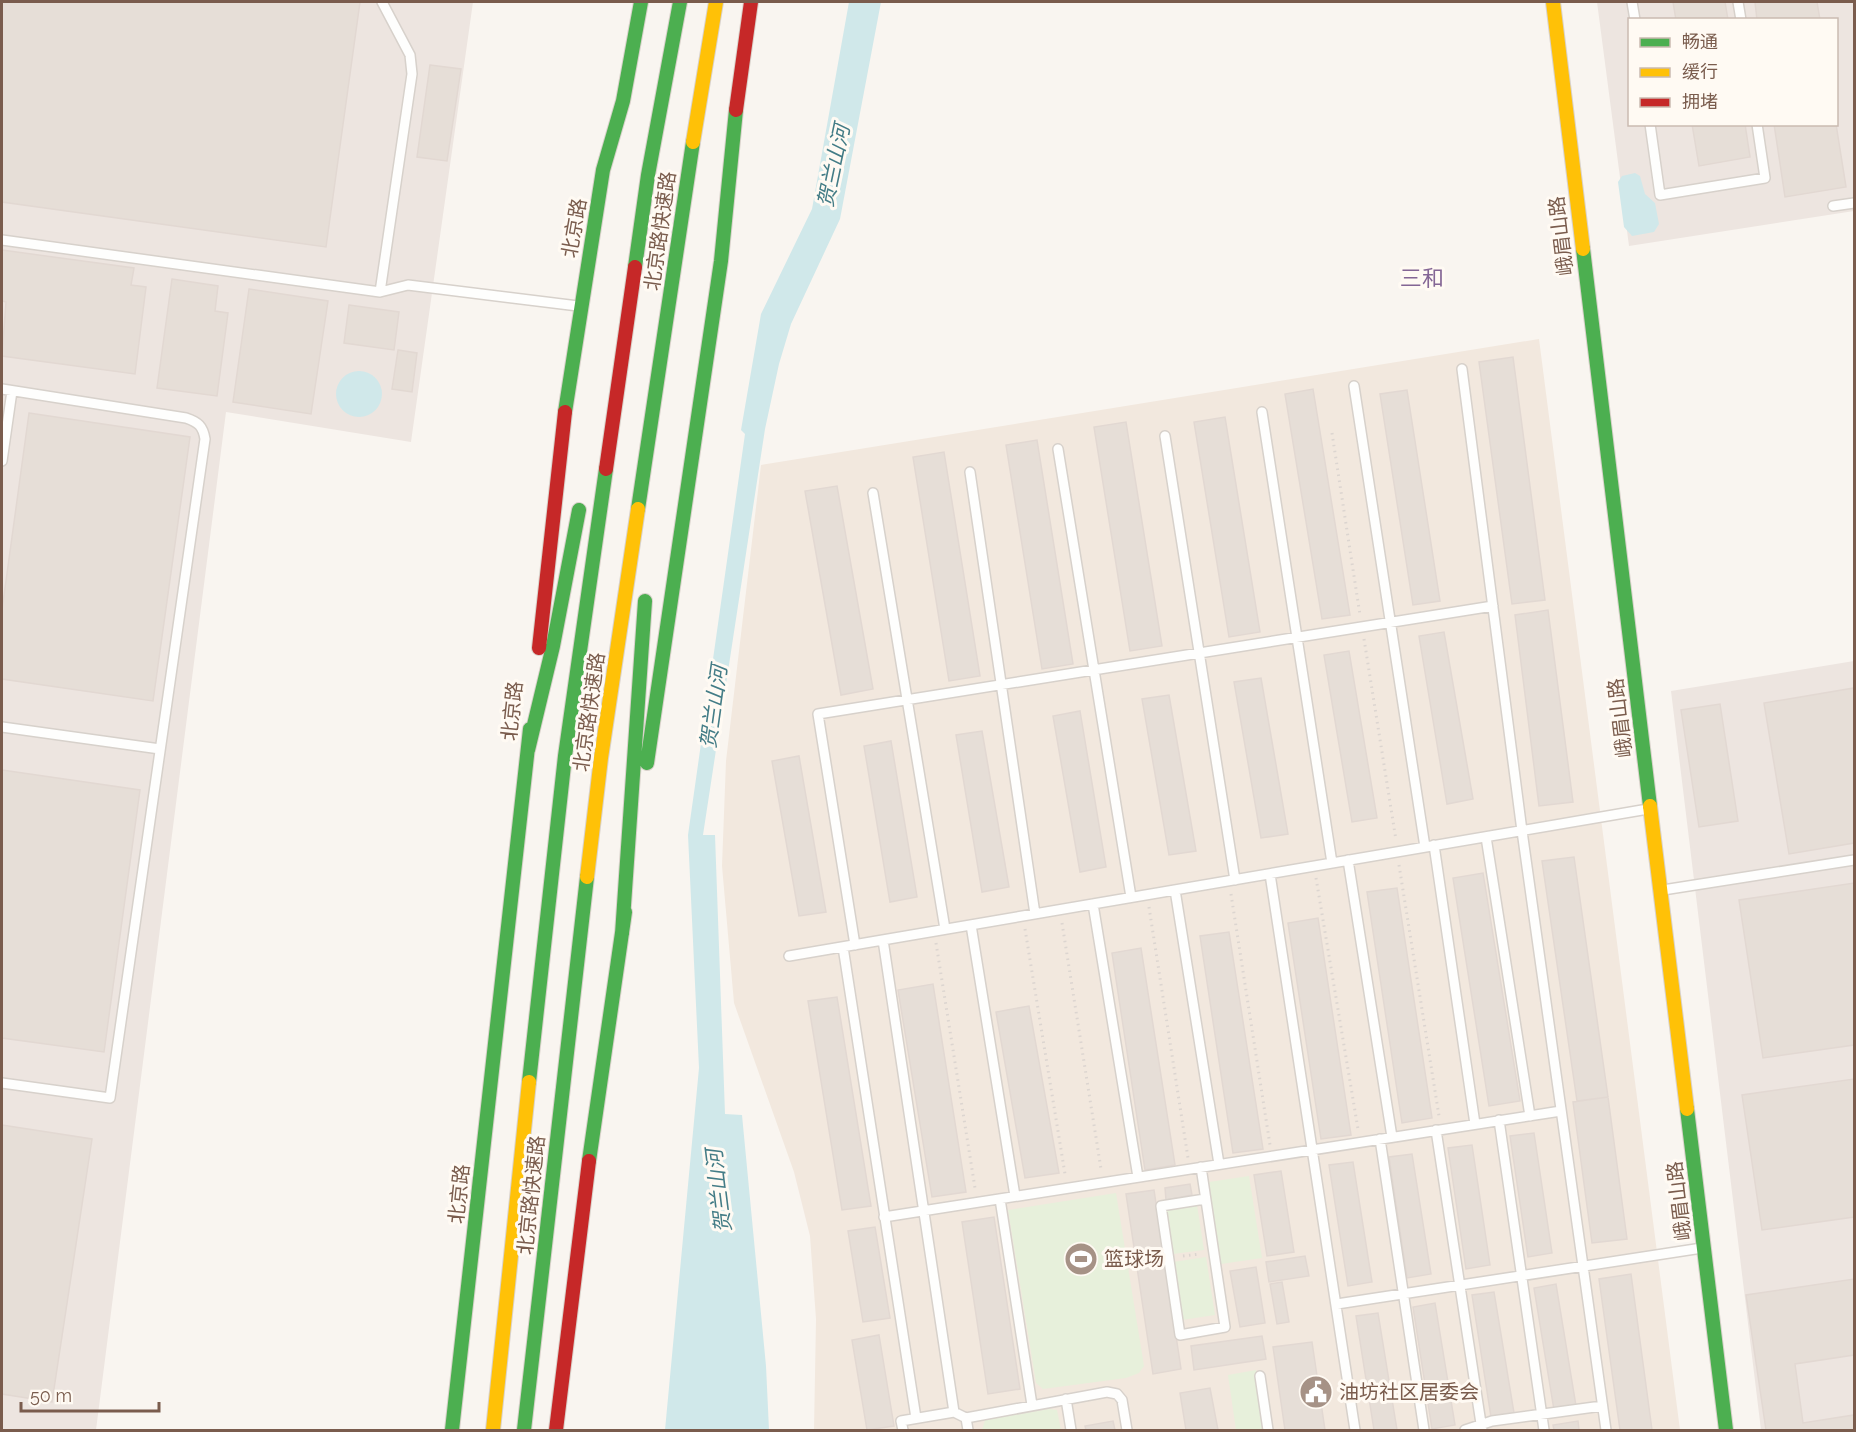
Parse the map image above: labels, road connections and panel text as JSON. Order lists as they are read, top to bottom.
{
  "streets": {
    "main road": ["北京路", "北京路快速路", "峨眉山路"]
  },
  "districts": ["三和"],
  "water": ["贺兰山河"],
  "places": {
    "sports": ["篮球场"],
    "public building": ["油坊社区居委会"]
  },
  "legend": ["畅通", "缓行", "拥堵"],
  "scale_bar": "50 m"
}
